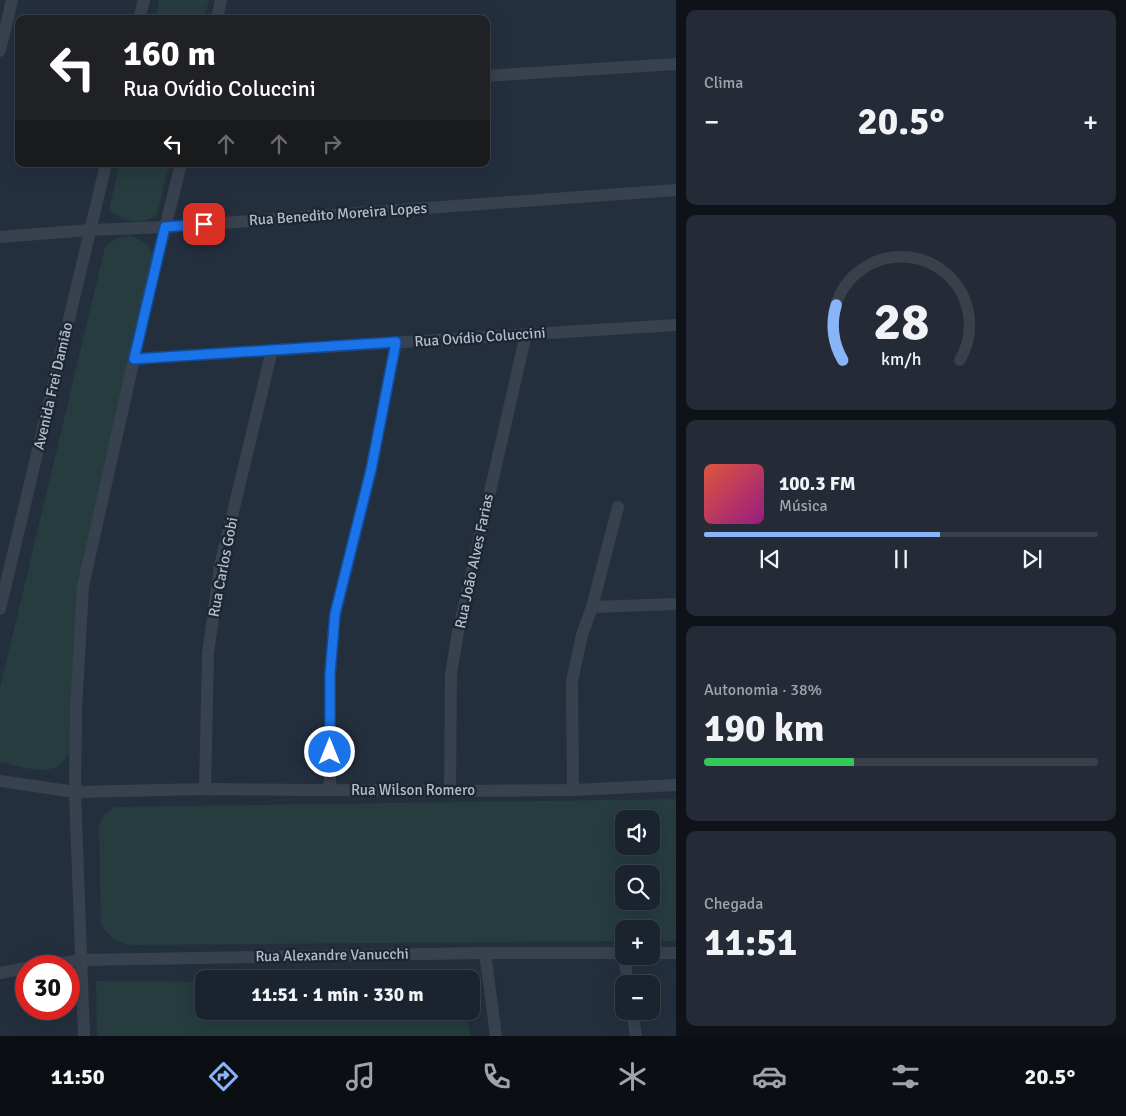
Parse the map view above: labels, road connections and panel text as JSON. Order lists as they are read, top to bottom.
{
  "streets": {
    "street": [
      "Rua Benedito Moreira Lopes",
      "Rua Ovídio Coluccini",
      "Avenida Frei Damião",
      "Rua João Alves Farias",
      "Rua Carlos Gobi",
      "Rua Wilson Romero",
      "Rua Alexandre Vanucchi"
    ]
  },
  "crossings": [
    ["Rua Benedito Moreira Lopes", "Avenida Frei Damião"],
    ["Rua Ovídio Coluccini", "Rua João Alves Farias"],
    ["Rua Ovídio Coluccini", "Rua Carlos Gobi"],
    ["Rua João Alves Farias", "Rua Wilson Romero"],
    ["Rua Carlos Gobi", "Rua Wilson Romero"]
  ],
  "page": {
    "tile": [
      "Clima",
      ["Autonomia · 38%", "190 km"],
      ["Chegada", "11:51"]
    ],
    "turn": ["160 m", "Rua Ovídio Coluccini"],
    "heat": ["−", "20.5°", "+"],
    "song": ["100.3 FM", "Música"],
    "map_buttons": ["+", "−"],
    "limit": "30",
    "trip": "11:51 · 1 min · 330 m",
    "tabs": ["11:50", "20.5°"],
    "gauge": ["28", "km/h"]
  }
}
